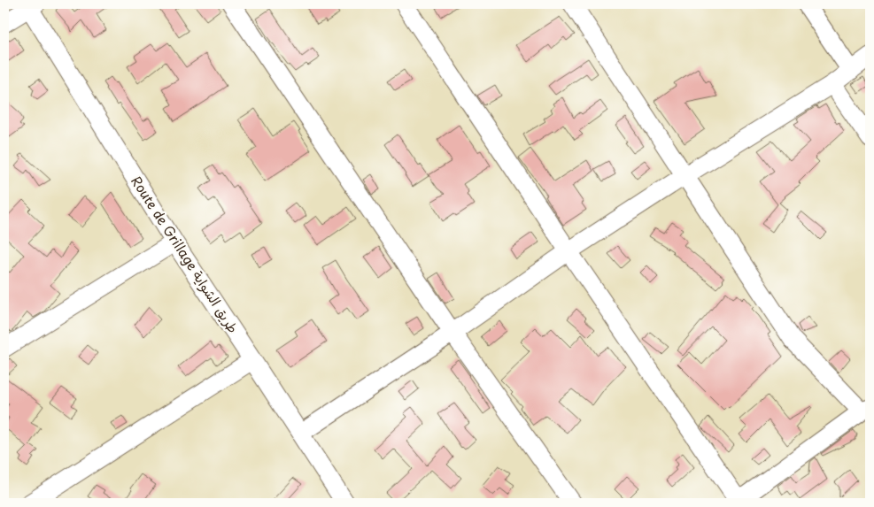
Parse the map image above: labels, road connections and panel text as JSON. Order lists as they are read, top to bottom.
{
  "streets": {
    "street": ["Route de Grillage طريق الشواية"]
  }
}
